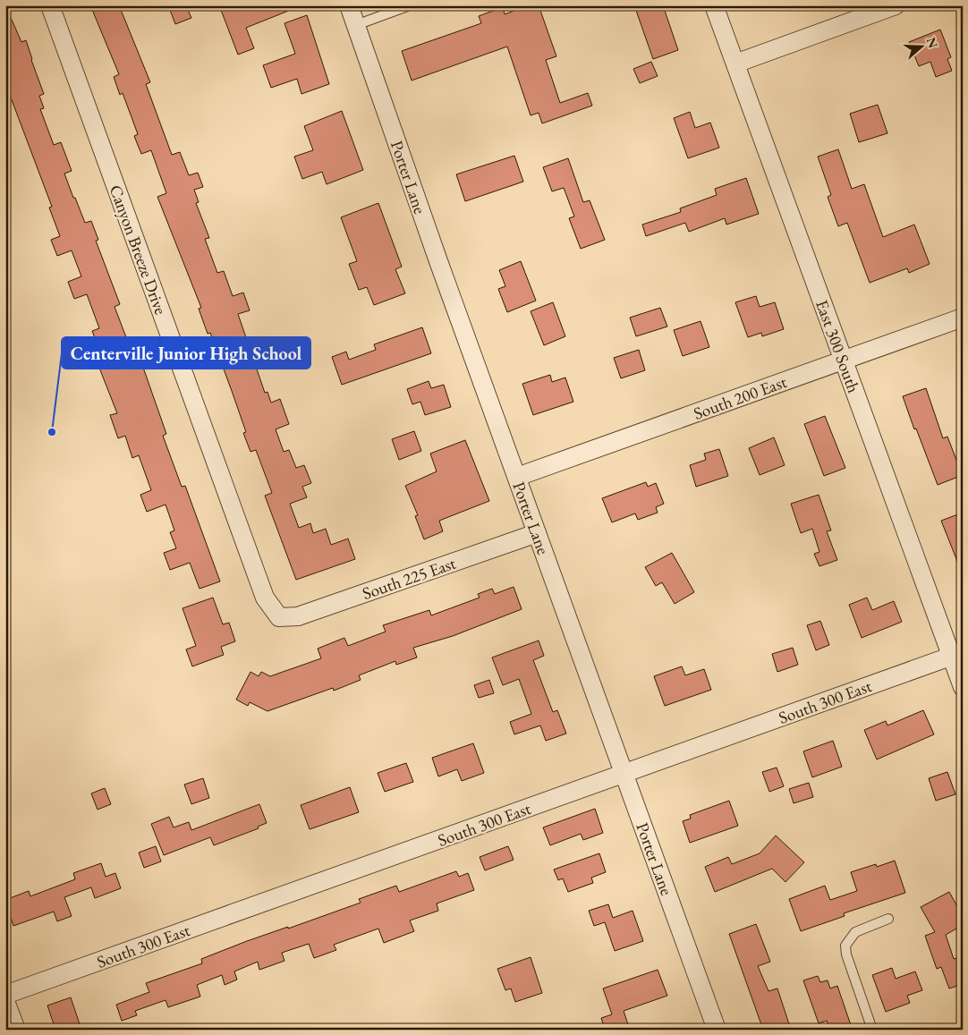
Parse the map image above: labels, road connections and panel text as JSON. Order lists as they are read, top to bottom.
{
  "streets": {
    "street": [
      "Porter Lane",
      "Canyon Breeze Drive",
      "East 300 South",
      "South 200 East",
      "South 225 East",
      "South 300 East"
    ]
  },
  "crossings": [
    ["Porter Lane", "South 200 East"],
    ["Porter Lane", "South 225 East"],
    ["Porter Lane", "South 300 East"],
    ["Canyon Breeze Drive", "South 225 East"],
    ["East 300 South", "South 200 East"],
    ["East 300 South", "South 300 East"]
  ],
  "places": ["Centerville Junior High School"],
  "north": "right"
}
